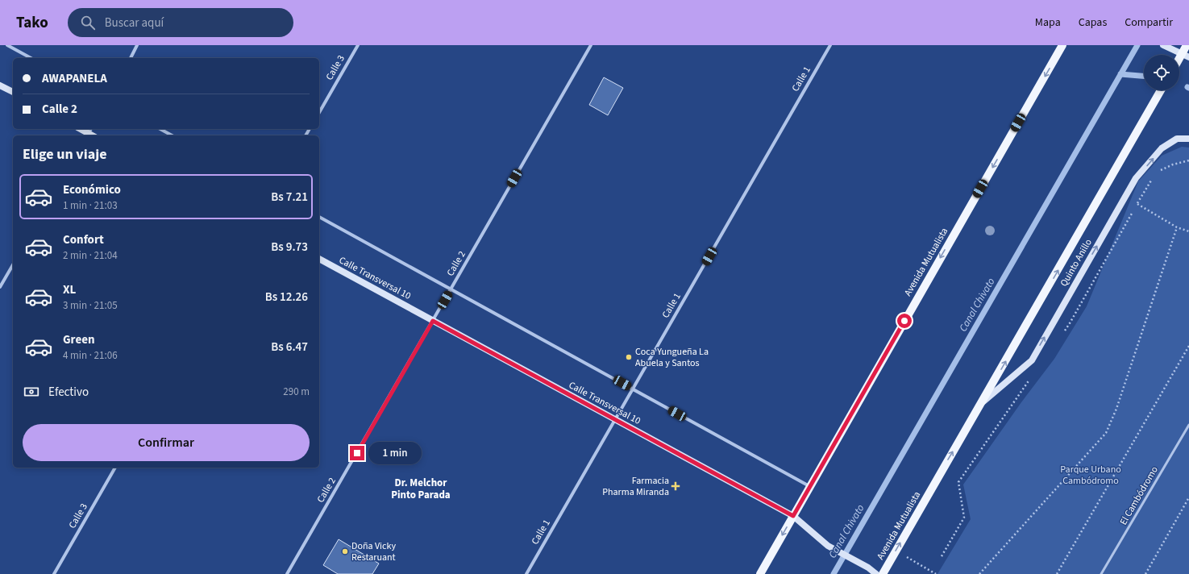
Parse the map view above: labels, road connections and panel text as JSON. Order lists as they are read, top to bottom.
{
  "streets": {
    "main road": ["Avenida Mutualista"],
    "street": [
      "Calle 3",
      "Calle 1",
      "Quinto Anillo",
      "Calle 2",
      "Calle Transversal 10"
    ],
    "lane": ["El Cambódromo"]
  },
  "crossings": [
    ["Calle 1", "Calle Transversal 10"],
    ["Avenida Mutualista", "Quinto Anillo"],
    ["Avenida Mutualista", "Calle Transversal 10"],
    ["Calle 2", "Calle Transversal 10"]
  ],
  "one_way": ["Quinto Anillo"],
  "districts": ["Dr. Melchor Pinto Parada"],
  "water": ["Canal Chivato"],
  "parks": ["Parque Urbano Cambódromo"],
  "places": {
    "other": ["Coca Yungueña La Abuela y Santos", "Doña Vicky Restaruant"],
    "health": ["Farmacia Pharma Miranda"]
  },
  "page": {
    "header": "Tako",
    "search": "Buscar aquí",
    "nav": ["Mapa", "Capas", "Compartir"],
    "banner": ["AWAPANELA", "Calle 2"],
    "heading": "Elige un viaje",
    "list": [
      {
        "name": "Económico",
        "note": "1 min · 21:03",
        "value": "Bs 7.21"
      },
      {
        "name": "Confort",
        "note": "2 min · 21:04",
        "value": "Bs 9.73"
      },
      {
        "name": "XL",
        "note": "3 min · 21:05",
        "value": "Bs 12.26"
      },
      {
        "name": "Green",
        "note": "4 min · 21:06",
        "value": "Bs 6.47"
      }
    ],
    "pay": ["Efectivo", "290 m"],
    "buttons": "Confirmar",
    "bubble": "1 min"
  }
}
